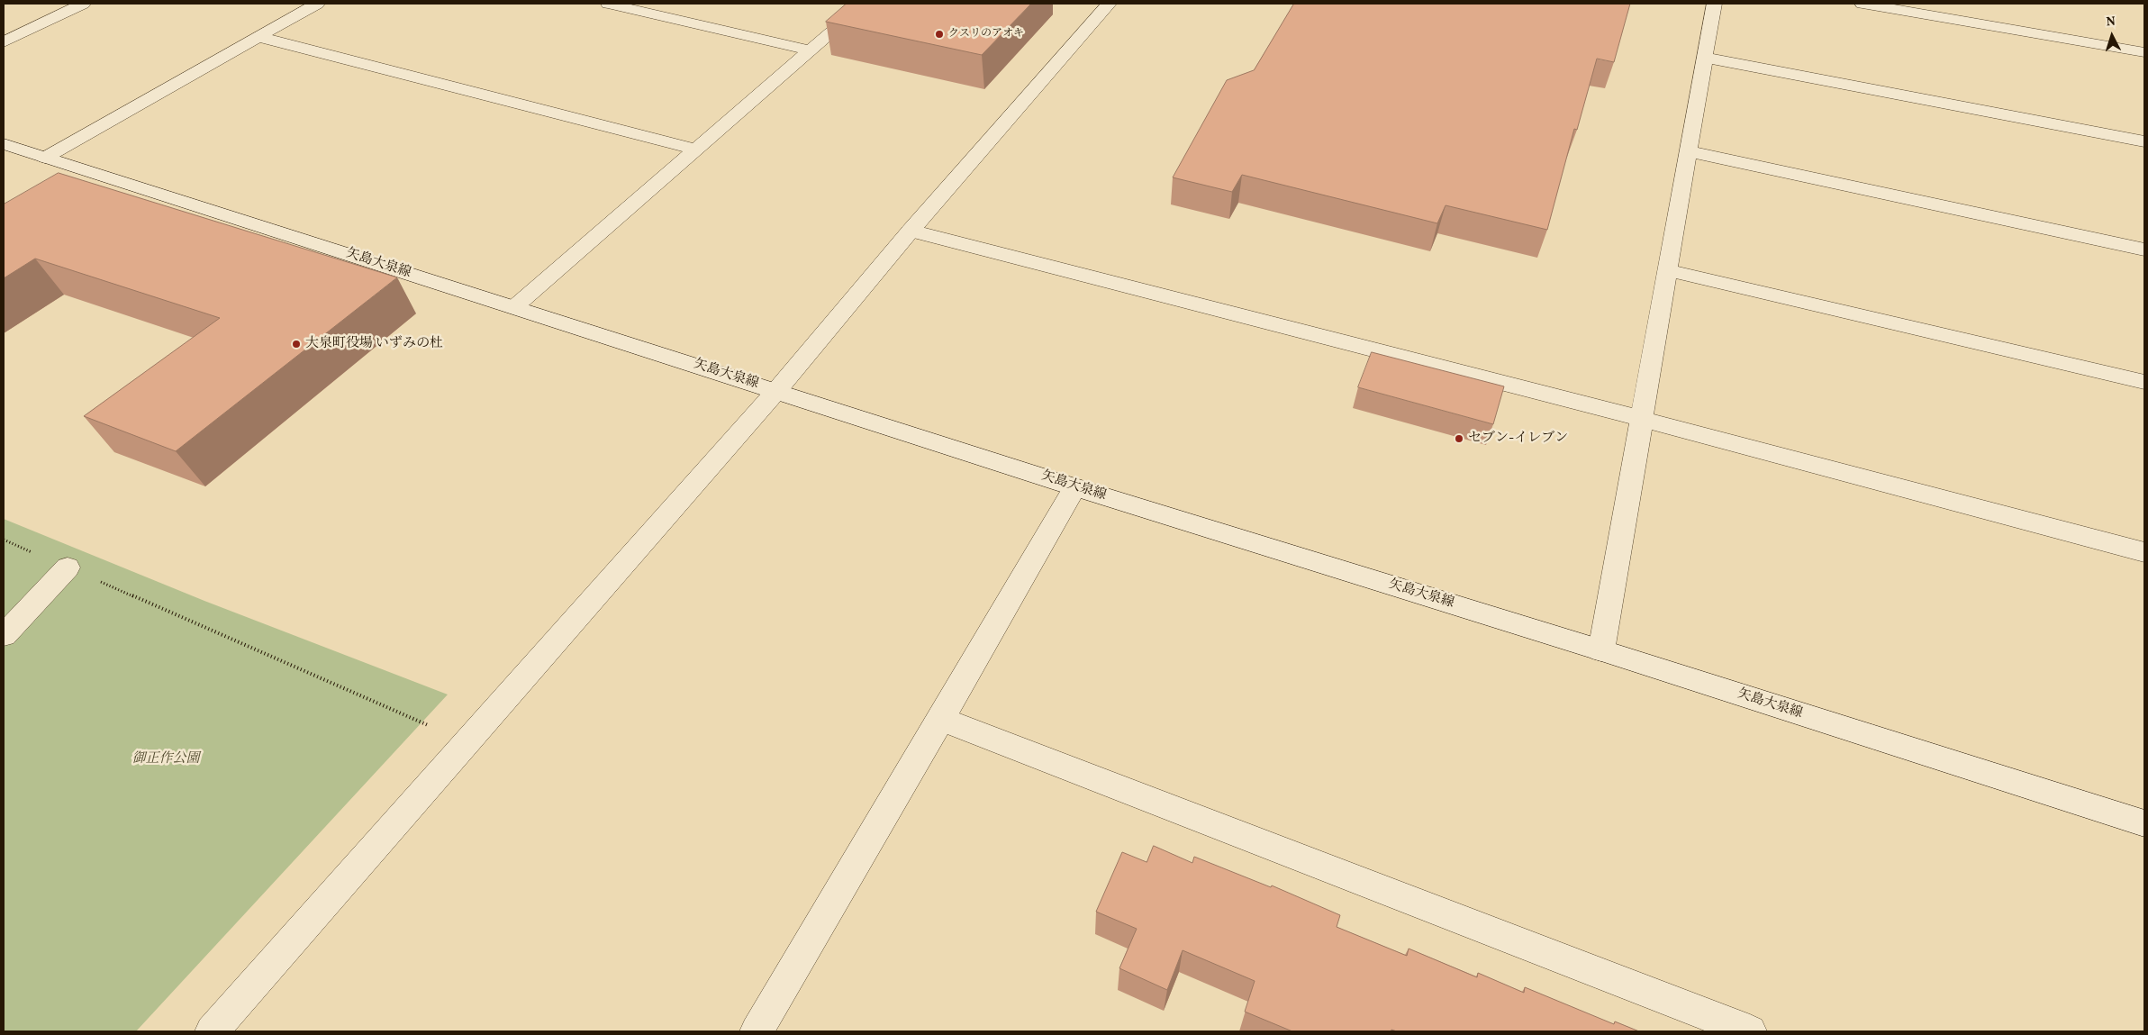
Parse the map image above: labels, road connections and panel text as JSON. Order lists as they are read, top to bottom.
{
  "streets": {
    "street": ["矢島大泉線"]
  },
  "parks": ["御正作公園"],
  "places": ["クスリのアオキ", "大泉町役場 いずみの杜", "セブン-イレブン"],
  "north": "top"
}
